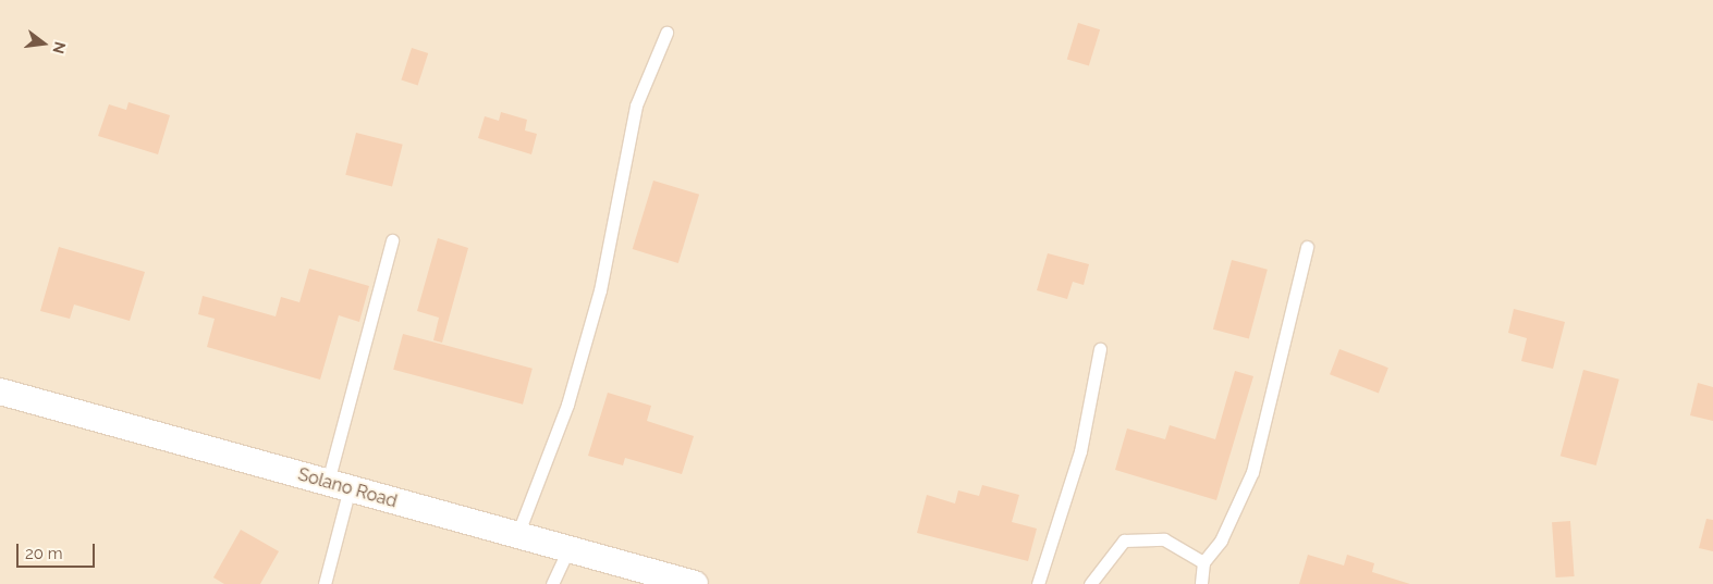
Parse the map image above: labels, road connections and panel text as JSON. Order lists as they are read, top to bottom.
{
  "streets": {
    "street": ["Solano Road"]
  },
  "scale_bar": "20 m",
  "north": "right"
}
